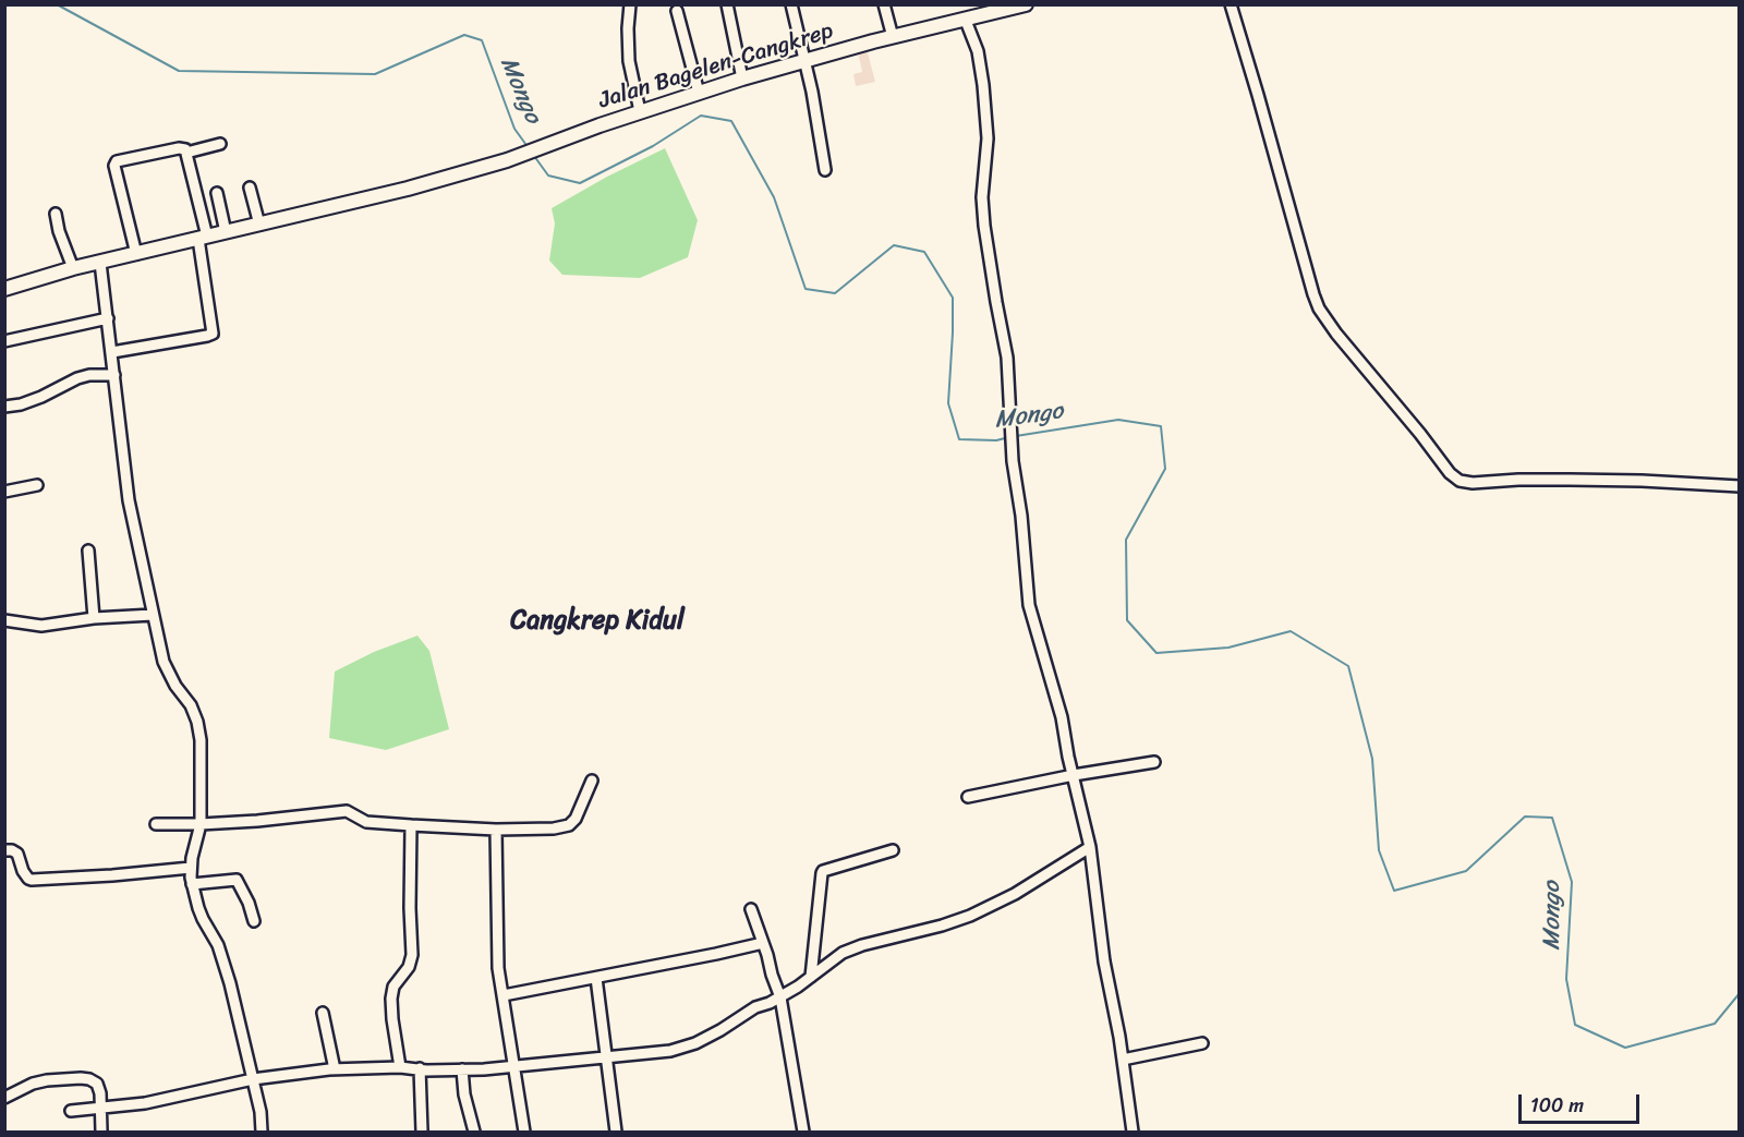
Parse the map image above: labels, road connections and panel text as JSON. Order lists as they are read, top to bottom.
{
  "streets": {
    "main road": ["Jalan Bagelen-Cangkrep"]
  },
  "districts": ["Cangkrep Kidul"],
  "water": ["Mongo"],
  "scale_bar": "100 m"
}
